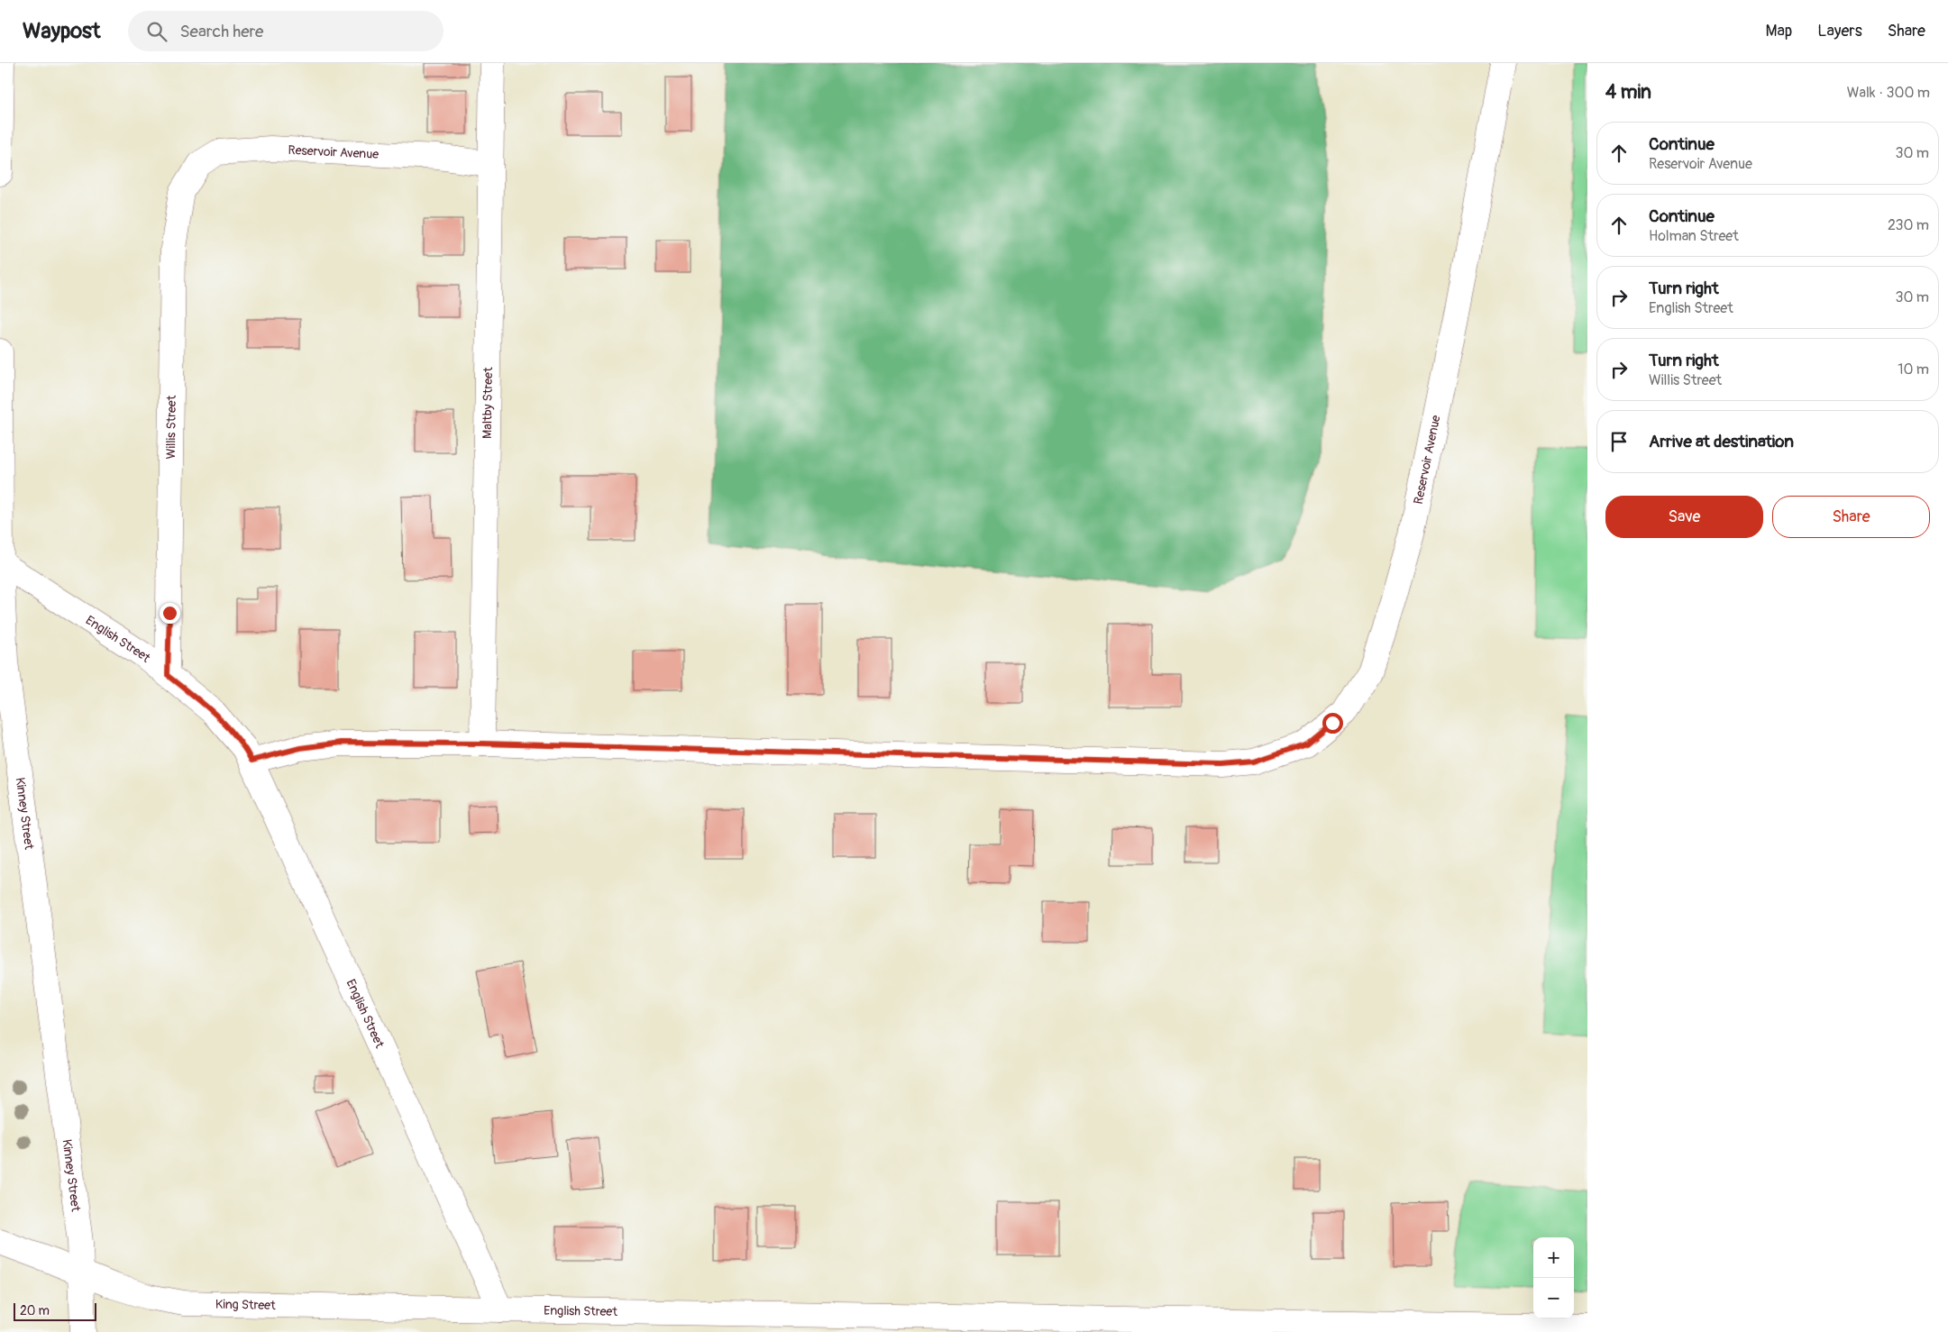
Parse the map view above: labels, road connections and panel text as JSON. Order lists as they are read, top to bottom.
{
  "streets": {
    "street": [
      "Reservoir Avenue",
      "Maltby Street",
      "Willis Street",
      "English Street",
      "Kinney Street",
      "King Street"
    ]
  },
  "crossings": [
    ["Reservoir Avenue", "Maltby Street"],
    ["Reservoir Avenue", "Willis Street"],
    ["Reservoir Avenue", "English Street"],
    ["Willis Street", "English Street"],
    ["English Street", "Kinney Street"],
    ["English Street", "King Street"],
    ["Kinney Street", "King Street"]
  ],
  "scale_bar": "20 m",
  "page": {
    "header": "Waypost",
    "search": "Search here",
    "nav": ["Map", "Layers", "Share"],
    "heading": ["4 min", "Walk · 300 m"],
    "list": [
      ["Continue", "Reservoir Avenue", "30 m"],
      ["Continue", "Holman Street", "230 m"],
      ["Turn right", "English Street", "30 m"],
      ["Turn right", "Willis Street", "10 m"],
      "Arrive at destination"
    ],
    "buttons": ["Save", "Share"],
    "map_buttons": ["+", "−"],
    "scale": "20 m"
  }
}
